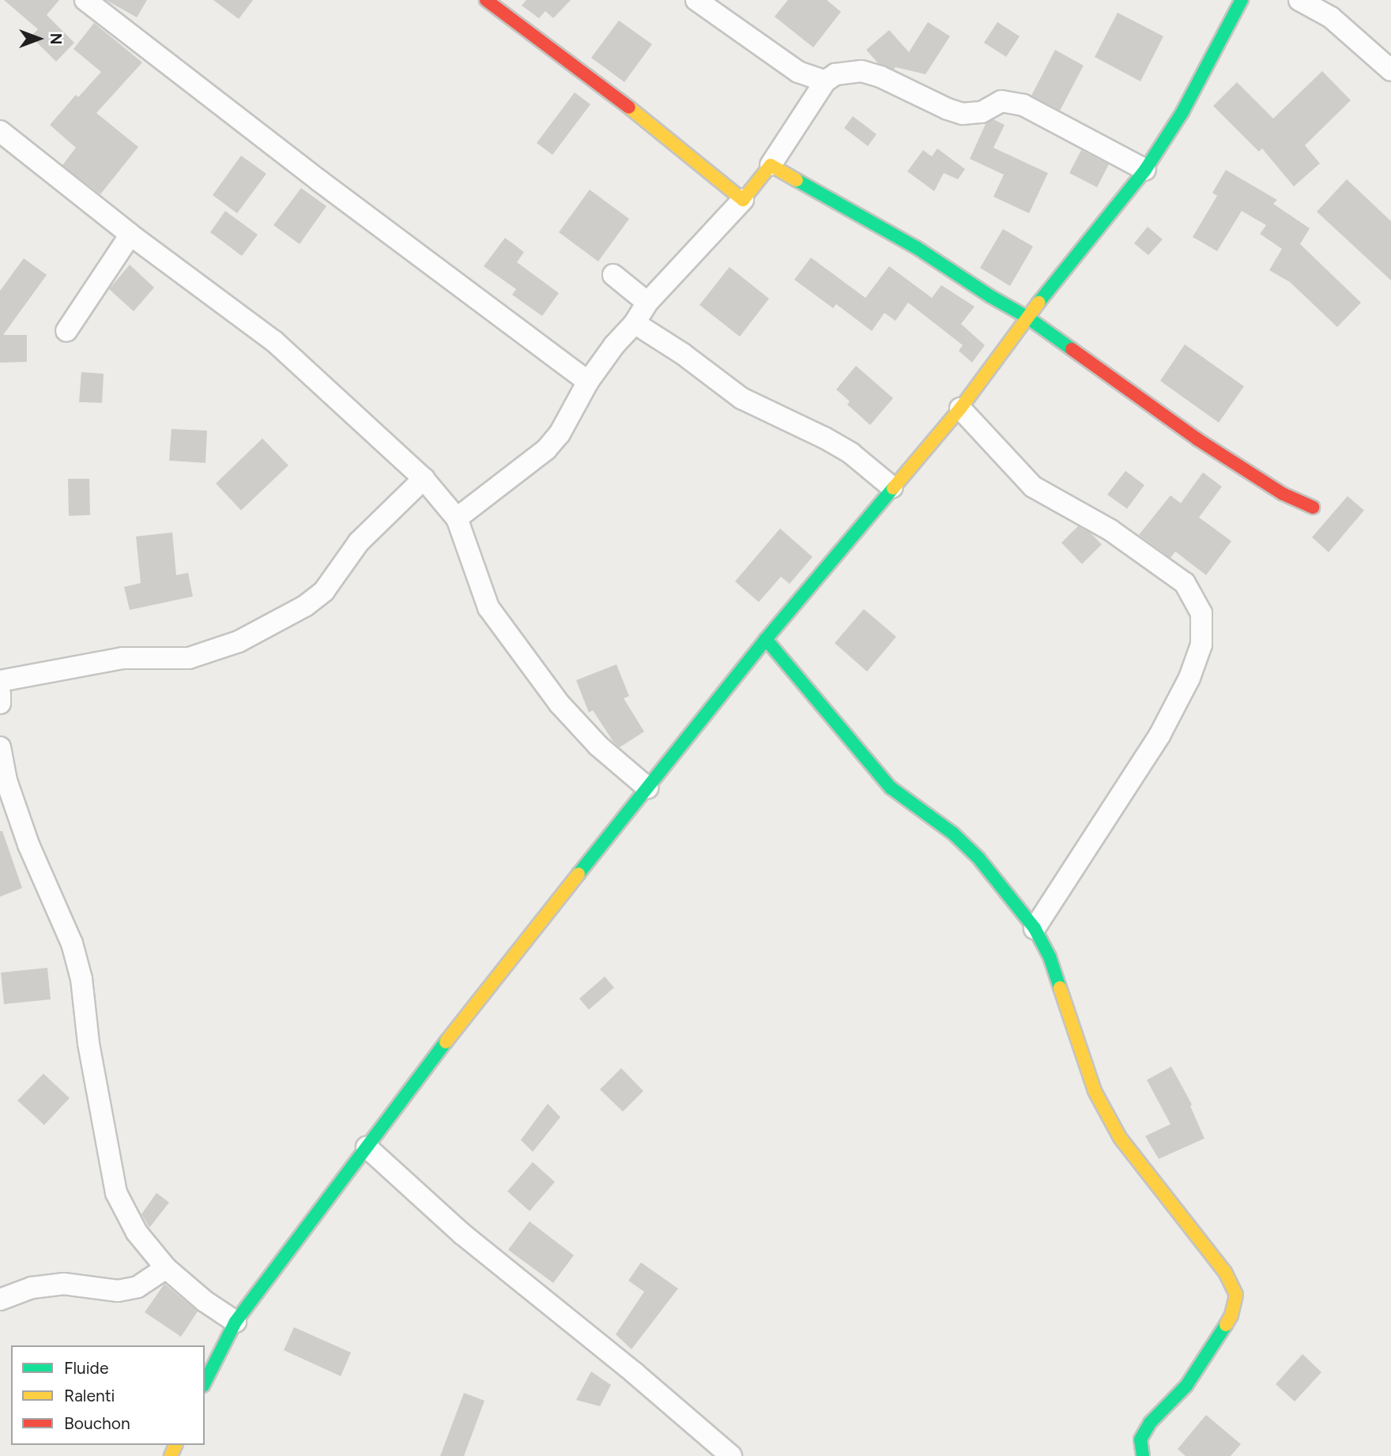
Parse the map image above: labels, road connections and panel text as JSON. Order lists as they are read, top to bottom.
{
  "legend": ["Fluide", "Ralenti", "Bouchon"],
  "north": "right"
}
